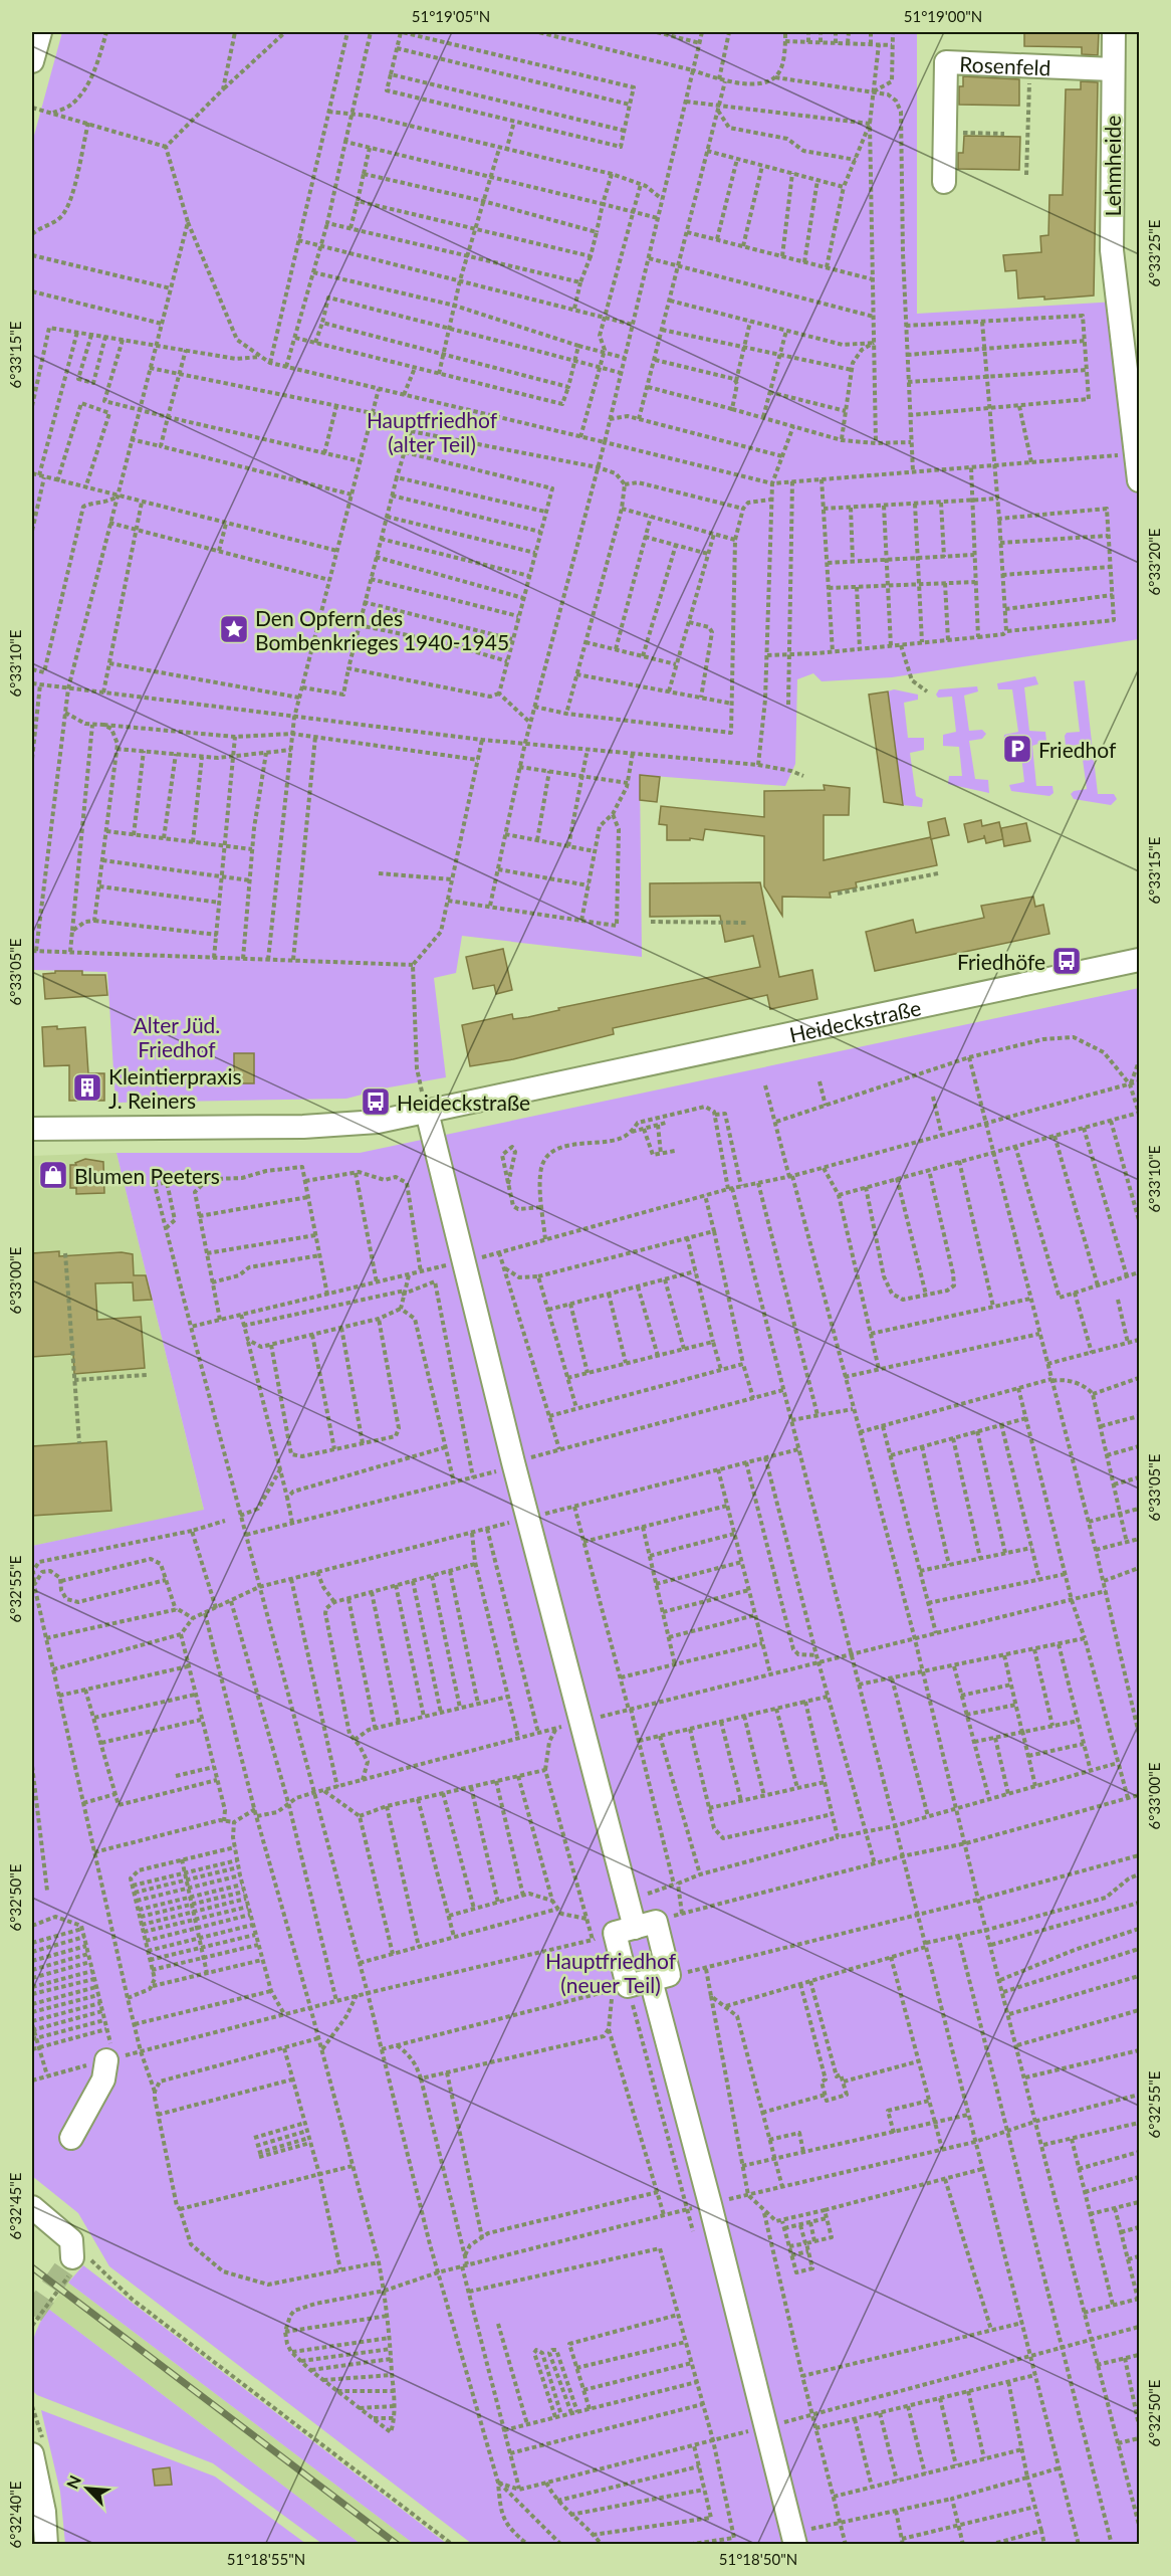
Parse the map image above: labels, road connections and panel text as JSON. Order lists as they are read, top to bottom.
{
  "streets": {
    "street": ["Rosenfeld", "Lehmheide", "Heideckstraße"]
  },
  "crossings": [
    ["Rosenfeld", "Lehmheide"]
  ],
  "parks": ["Hauptfriedhof (alter Teil)", "Alter Jüd. Friedhof", "Hauptfriedhof (neuer Teil)"],
  "places": {
    "place": ["Den Opfern des Bombenkrieges 1940-1945"],
    "parking": ["Friedhof"],
    "bus stop": ["Friedhöfe", "Heideckstraße"],
    "building": ["Kleintierpraxis J. Reiners"],
    "shop": ["Blumen Peeters"]
  },
  "north": "top left",
  "coordinates": [
    "51°19'05\"N",
    "51°19'00\"N",
    "6°33'25\"E",
    "6°33'15\"E",
    "6°33'20\"E",
    "6°33'10\"E",
    "6°33'05\"E",
    "6°33'00\"E",
    "6°32'55\"E",
    "6°32'50\"E",
    "6°32'45\"E",
    "6°32'40\"E",
    "51°18'55\"N",
    "51°18'50\"N"
  ]
}
